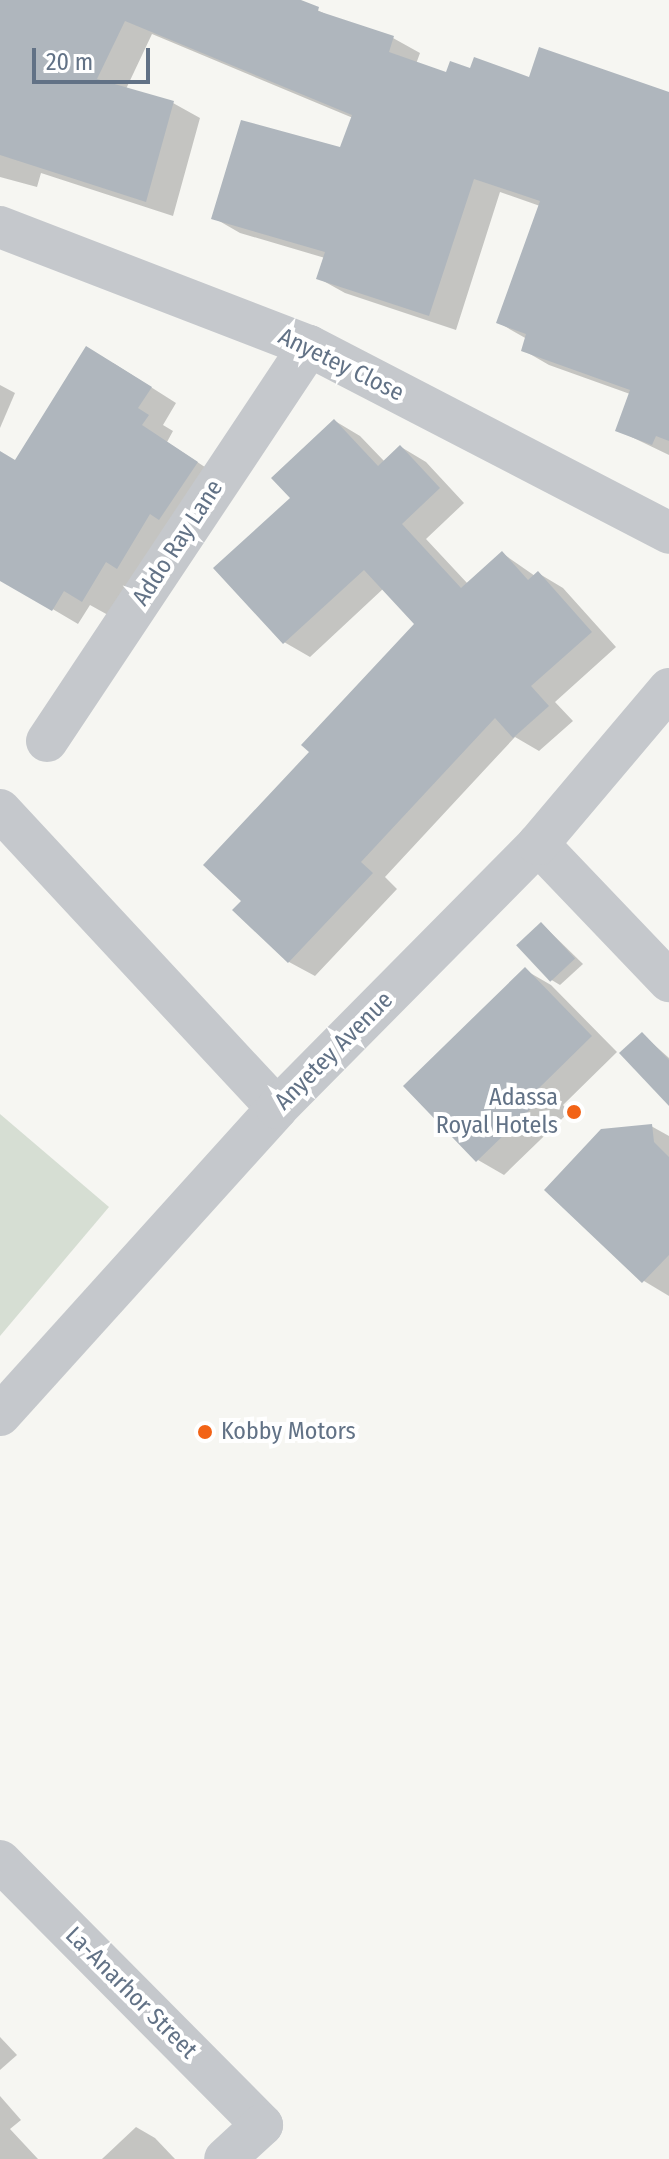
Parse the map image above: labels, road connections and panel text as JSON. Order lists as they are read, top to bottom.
{
  "streets": {
    "street": [
      "Anyetey Close",
      "Addo Ray Lane",
      "Anyetey Avenue",
      "La-Anarhor Street"
    ]
  },
  "crossings": [
    ["Anyetey Close", "Addo Ray Lane"]
  ],
  "places": ["Adassa Royal Hotels", "Kobby Motors"],
  "scale_bar": "20 m"
}
